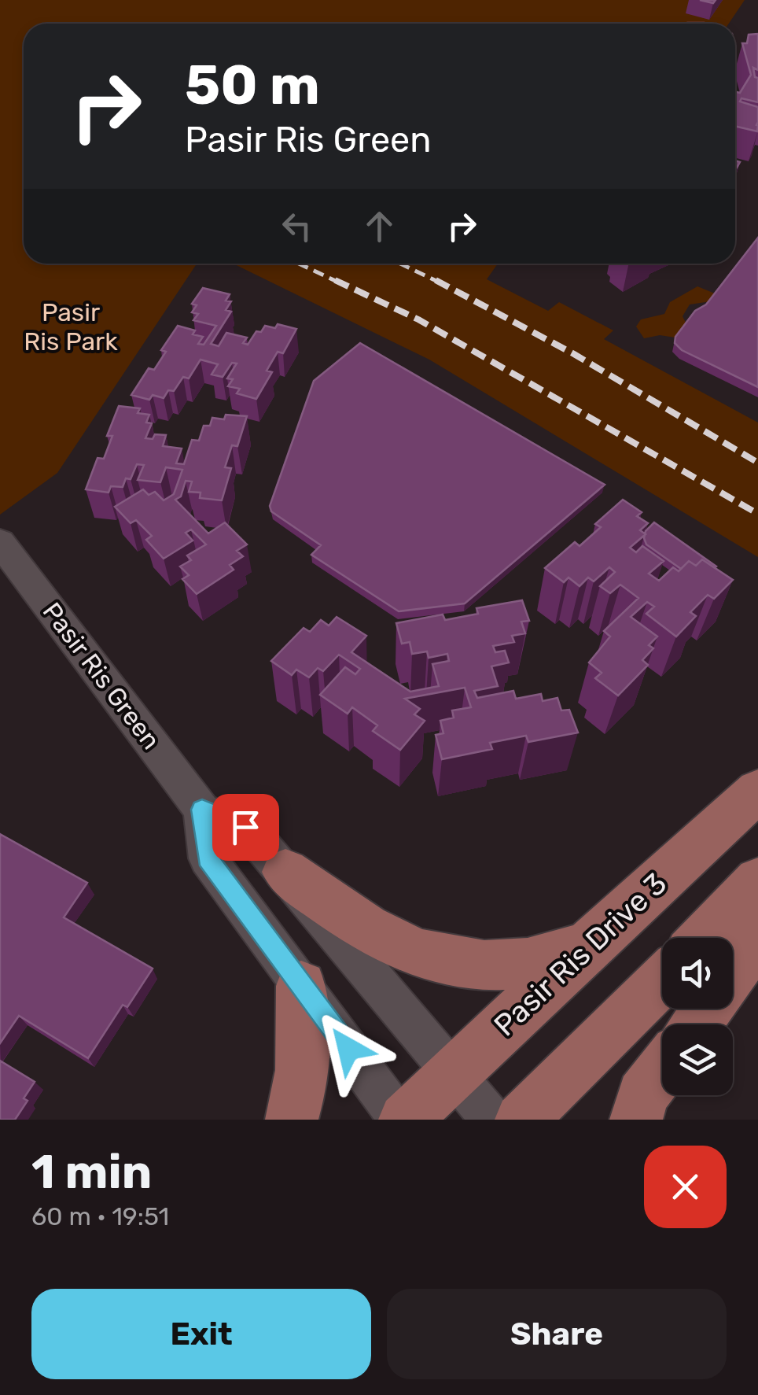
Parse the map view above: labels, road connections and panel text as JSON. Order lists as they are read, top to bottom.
{
  "streets": {
    "main road": ["Pasir Ris Drive 3"],
    "street": ["Pasir Ris Green"]
  },
  "parks": ["Pasir Ris Park"],
  "page": {
    "turn": ["50 m", "Pasir Ris Green"],
    "heading": ["1 min", "60 m · 19:51"],
    "buttons": ["Exit", "Share"]
  }
}
